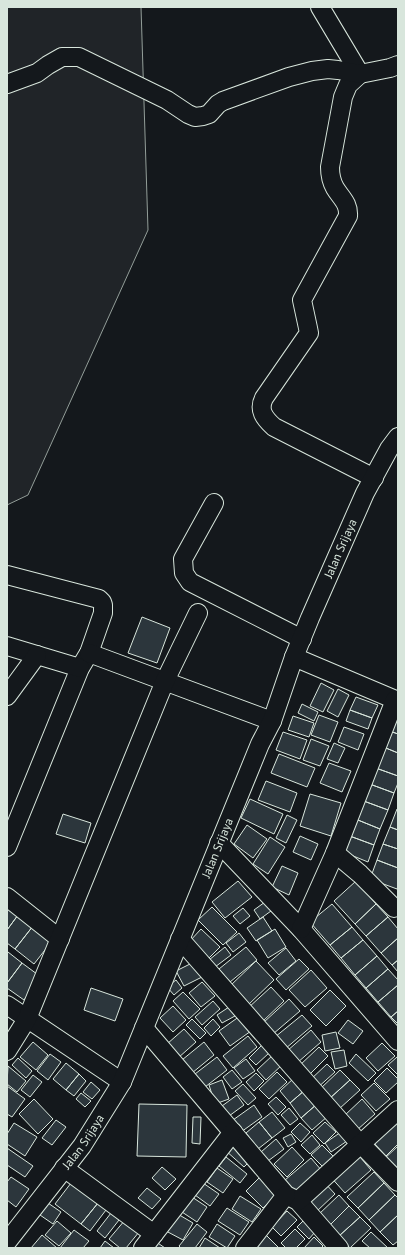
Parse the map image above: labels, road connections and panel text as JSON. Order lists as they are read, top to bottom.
{
  "streets": {
    "street": ["Jalan Srijaya"]
  }
}
